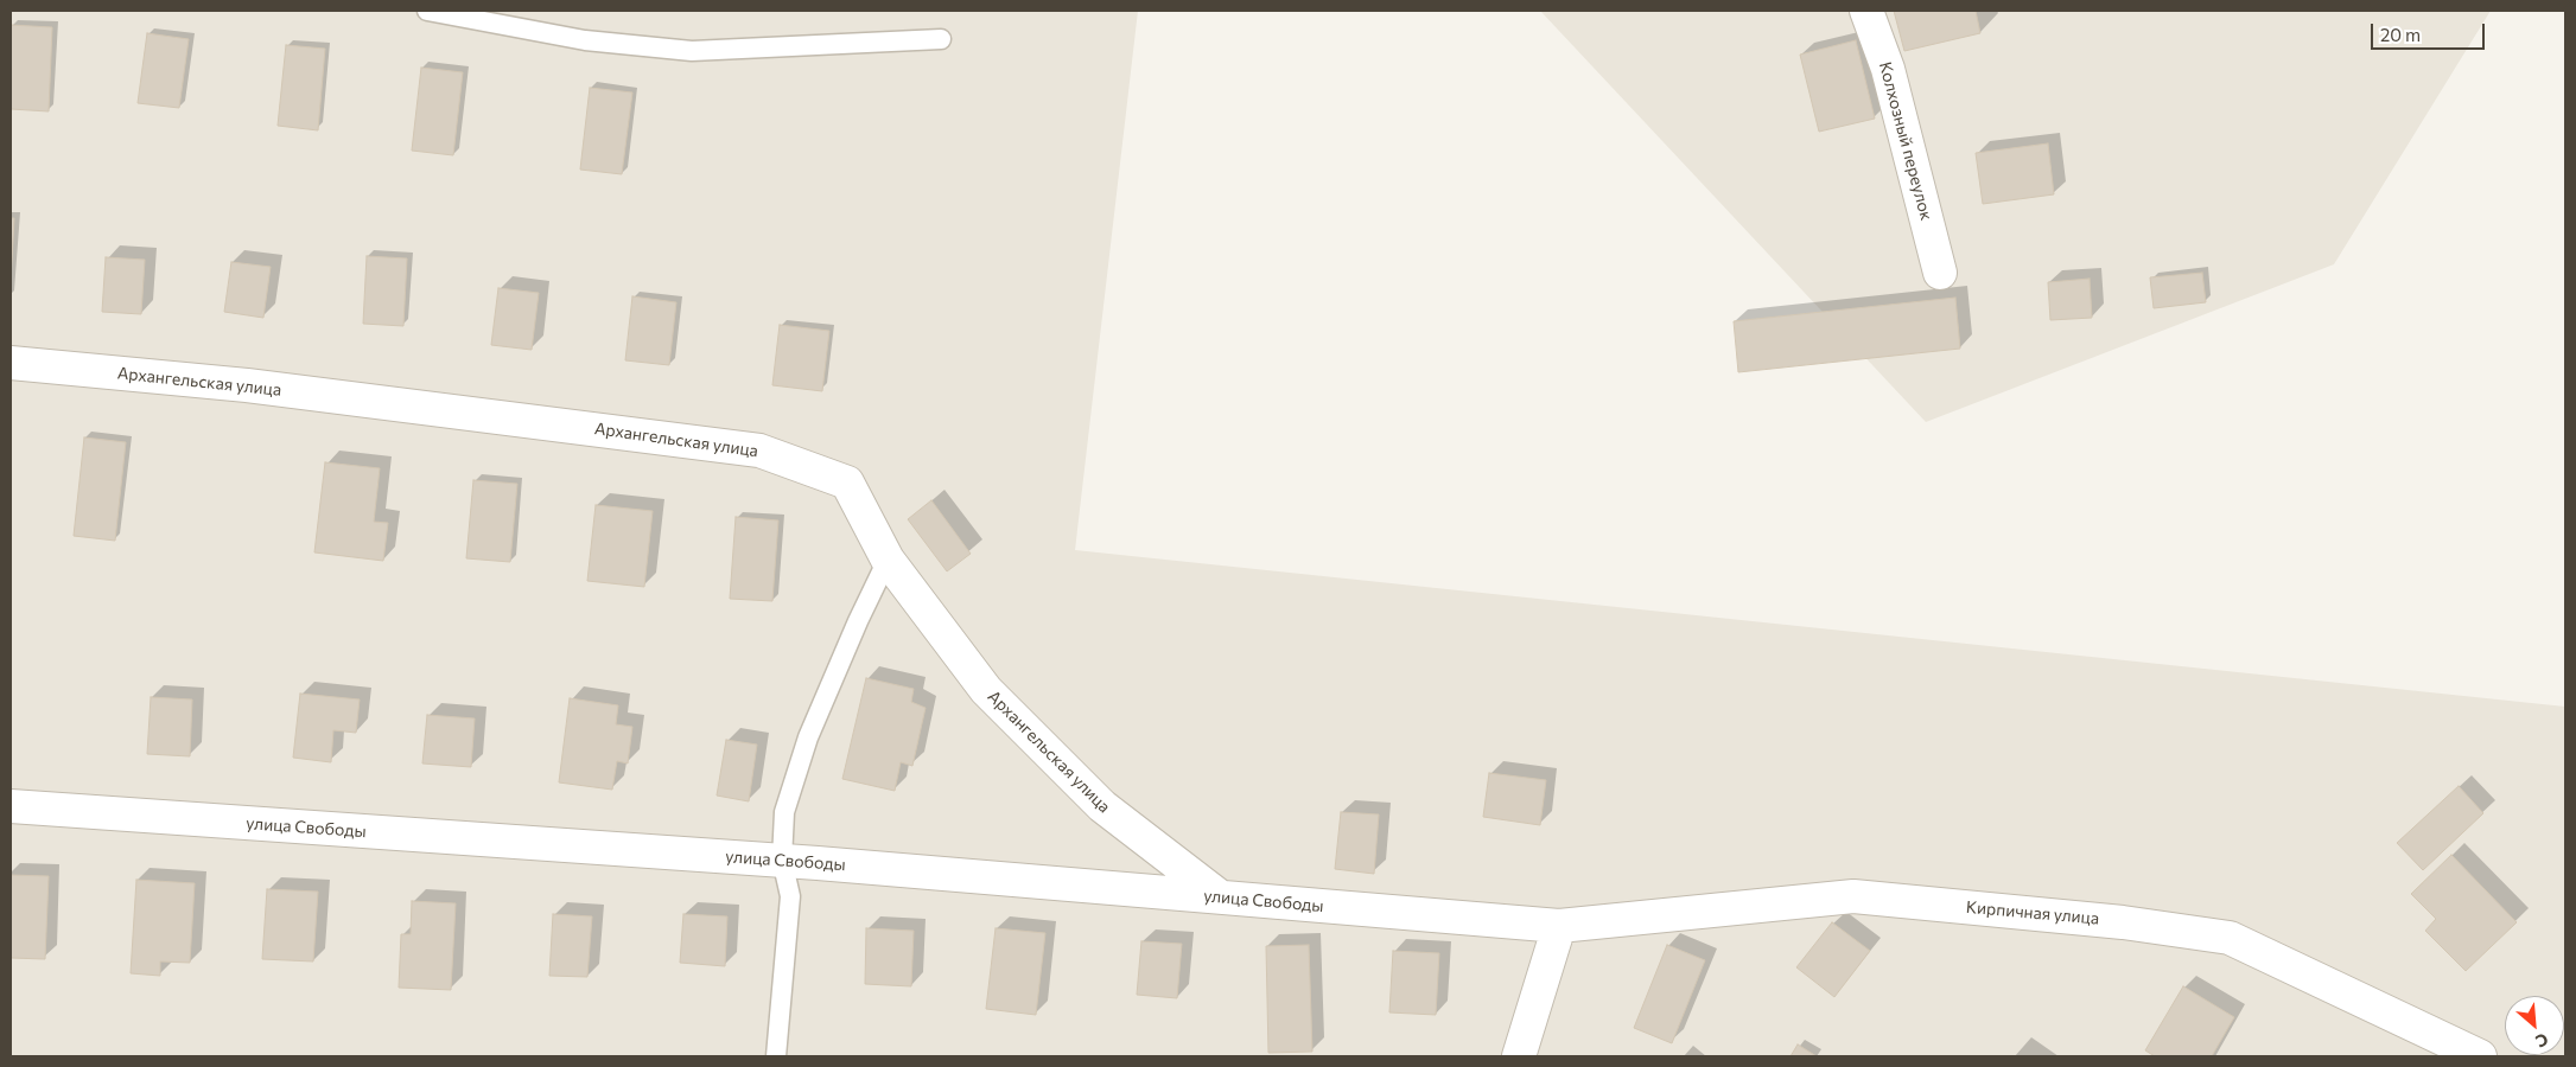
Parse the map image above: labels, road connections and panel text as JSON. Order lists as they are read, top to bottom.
{
  "streets": {
    "street": [
      "Колхозный переулок",
      "Архангельская улица",
      "улица Свободы",
      "Кирпичная улица"
    ]
  },
  "crossings": [
    ["Архангельская улица", "улица Свободы"],
    ["улица Свободы", "Кирпичная улица"]
  ],
  "scale_bar": "20 m",
  "north": "bottom right"
}
